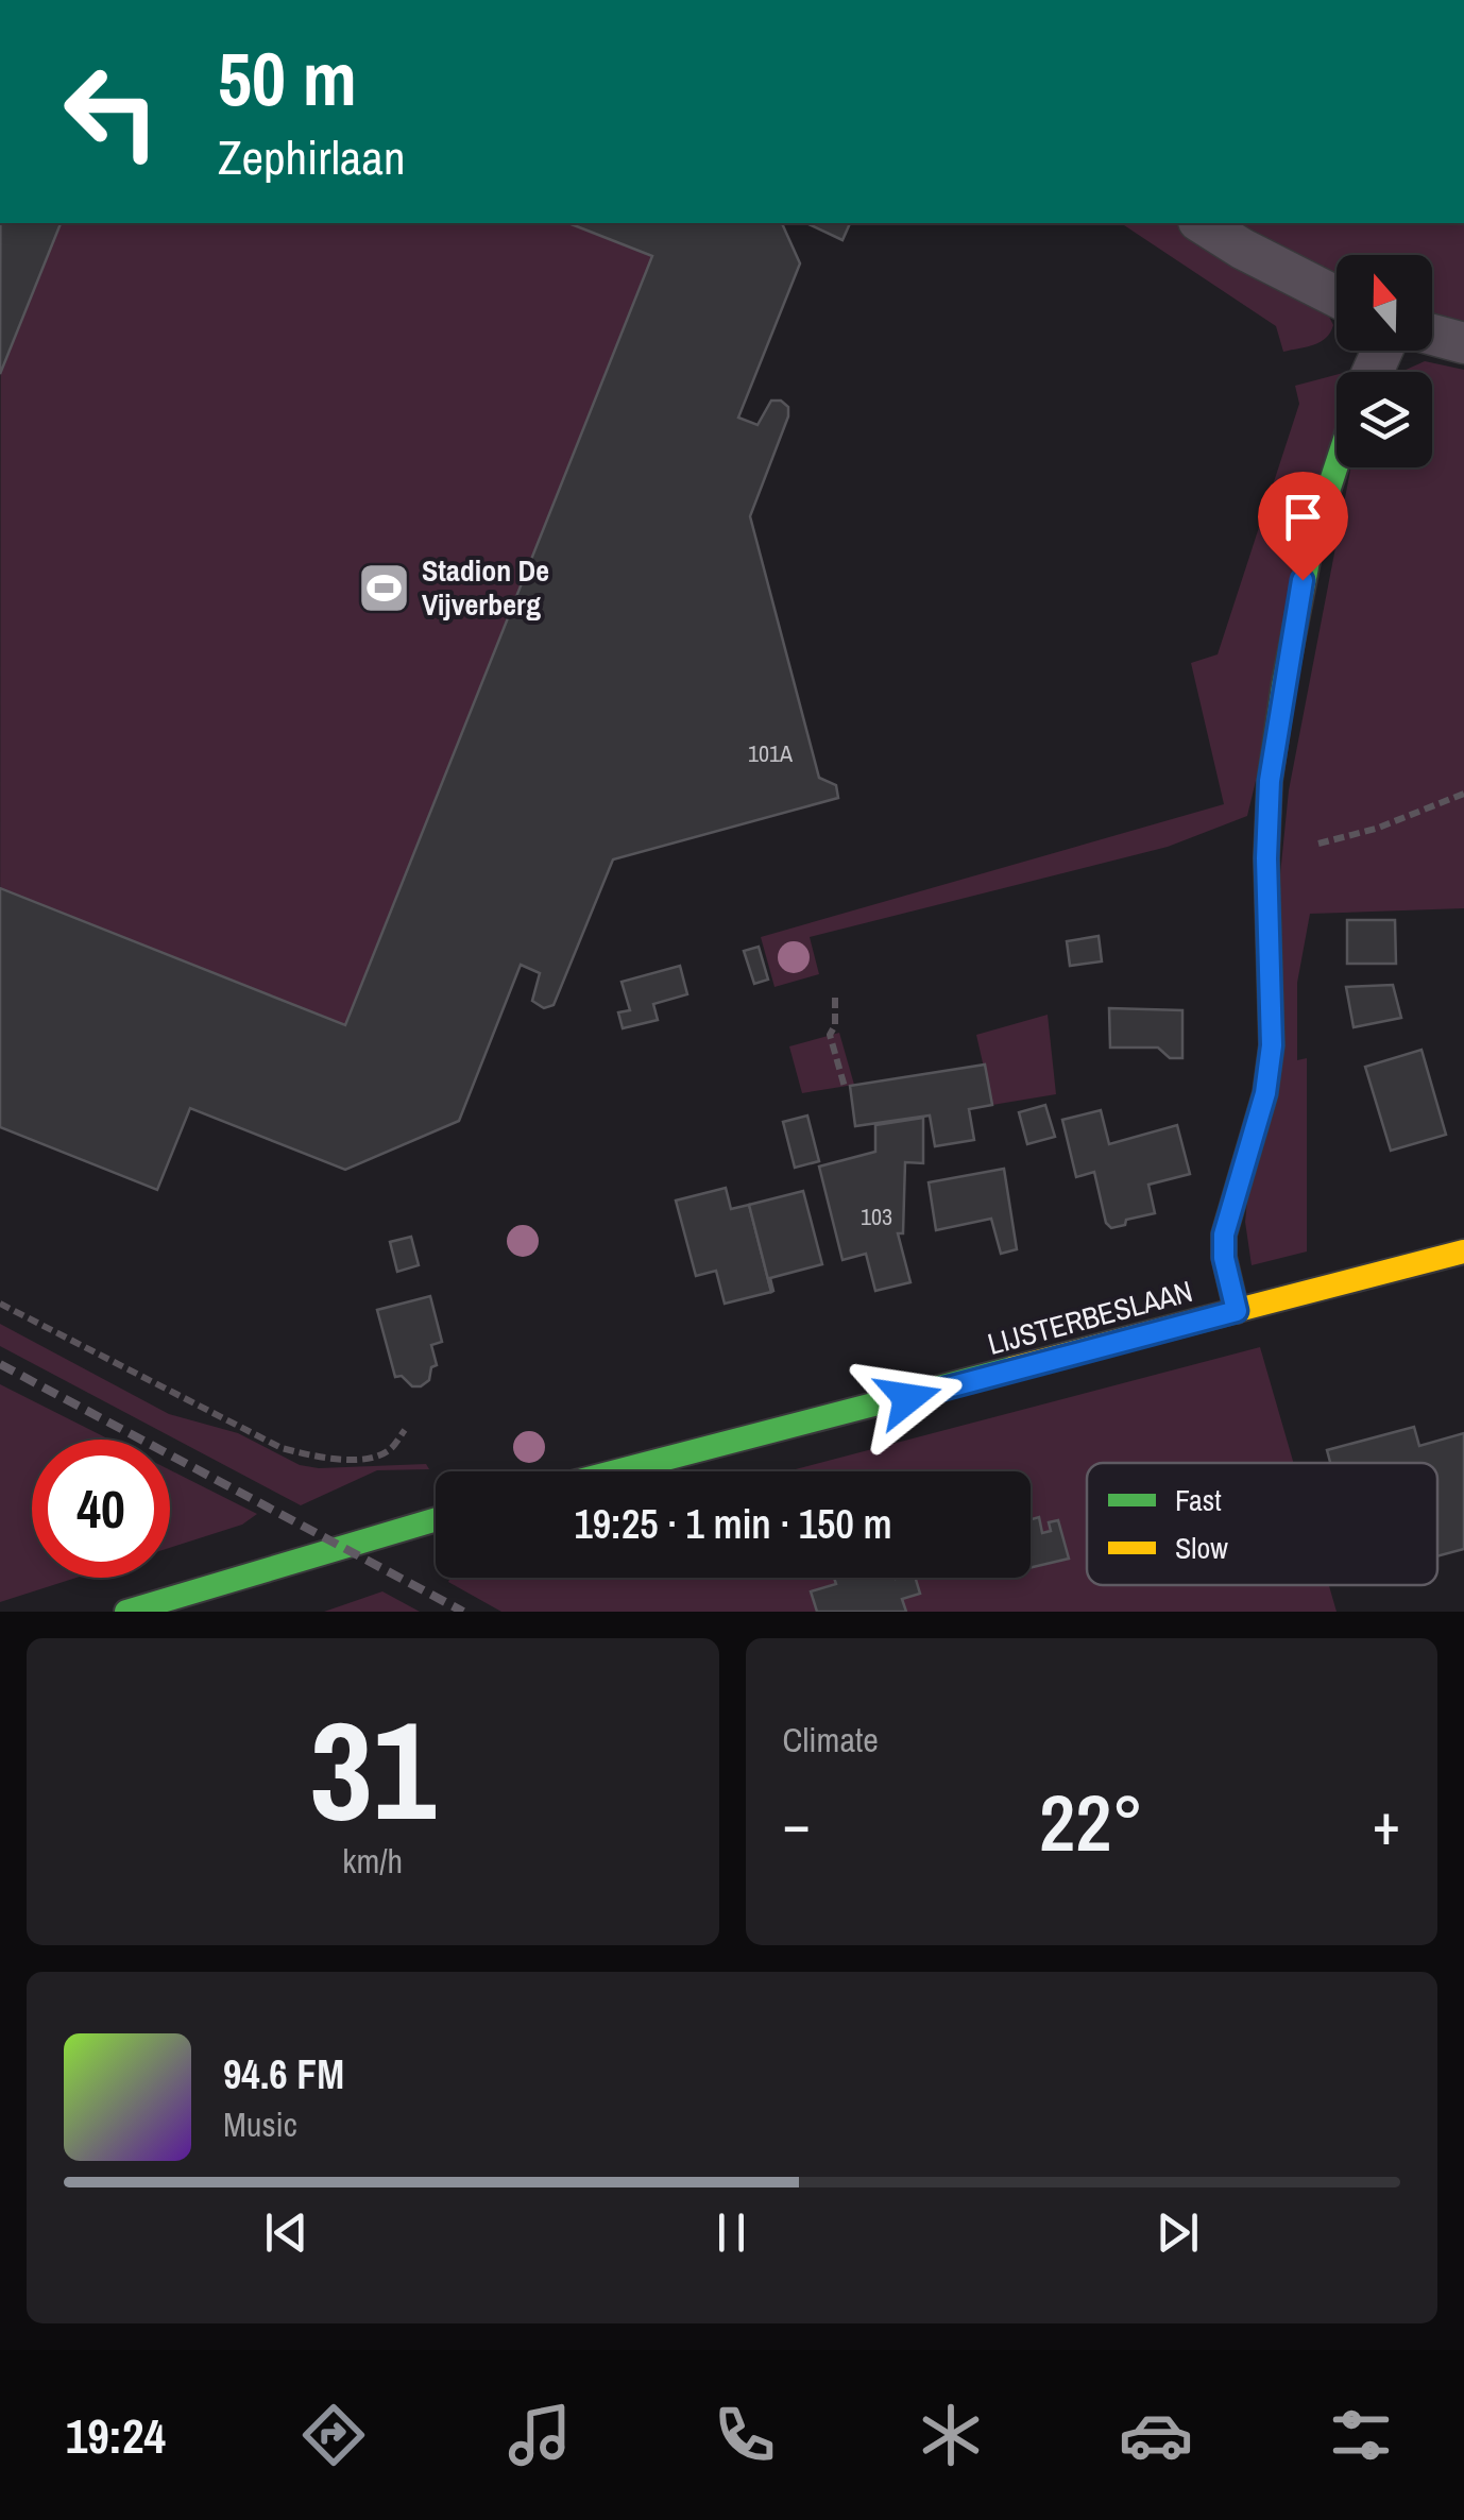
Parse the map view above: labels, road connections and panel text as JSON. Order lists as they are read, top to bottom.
{
  "streets": {
    "street": ["LIJSTERBESLAAN"]
  },
  "places": {
    "sports": ["Stadion De Vijverberg"]
  },
  "house_numbers": ["101A", "103"],
  "legend": ["Fast", "Slow"],
  "north": "top",
  "page": {
    "turn": ["50 m", "Zephirlaan"],
    "limit": "40",
    "trip": "19:25 · 1 min · 150 m",
    "tile": [
      ["31", "km/h"],
      "Climate"
    ],
    "heat": ["−", "22°", "+"],
    "song": ["94.6 FM", "Music"],
    "tabs": "19:24"
  }
}
